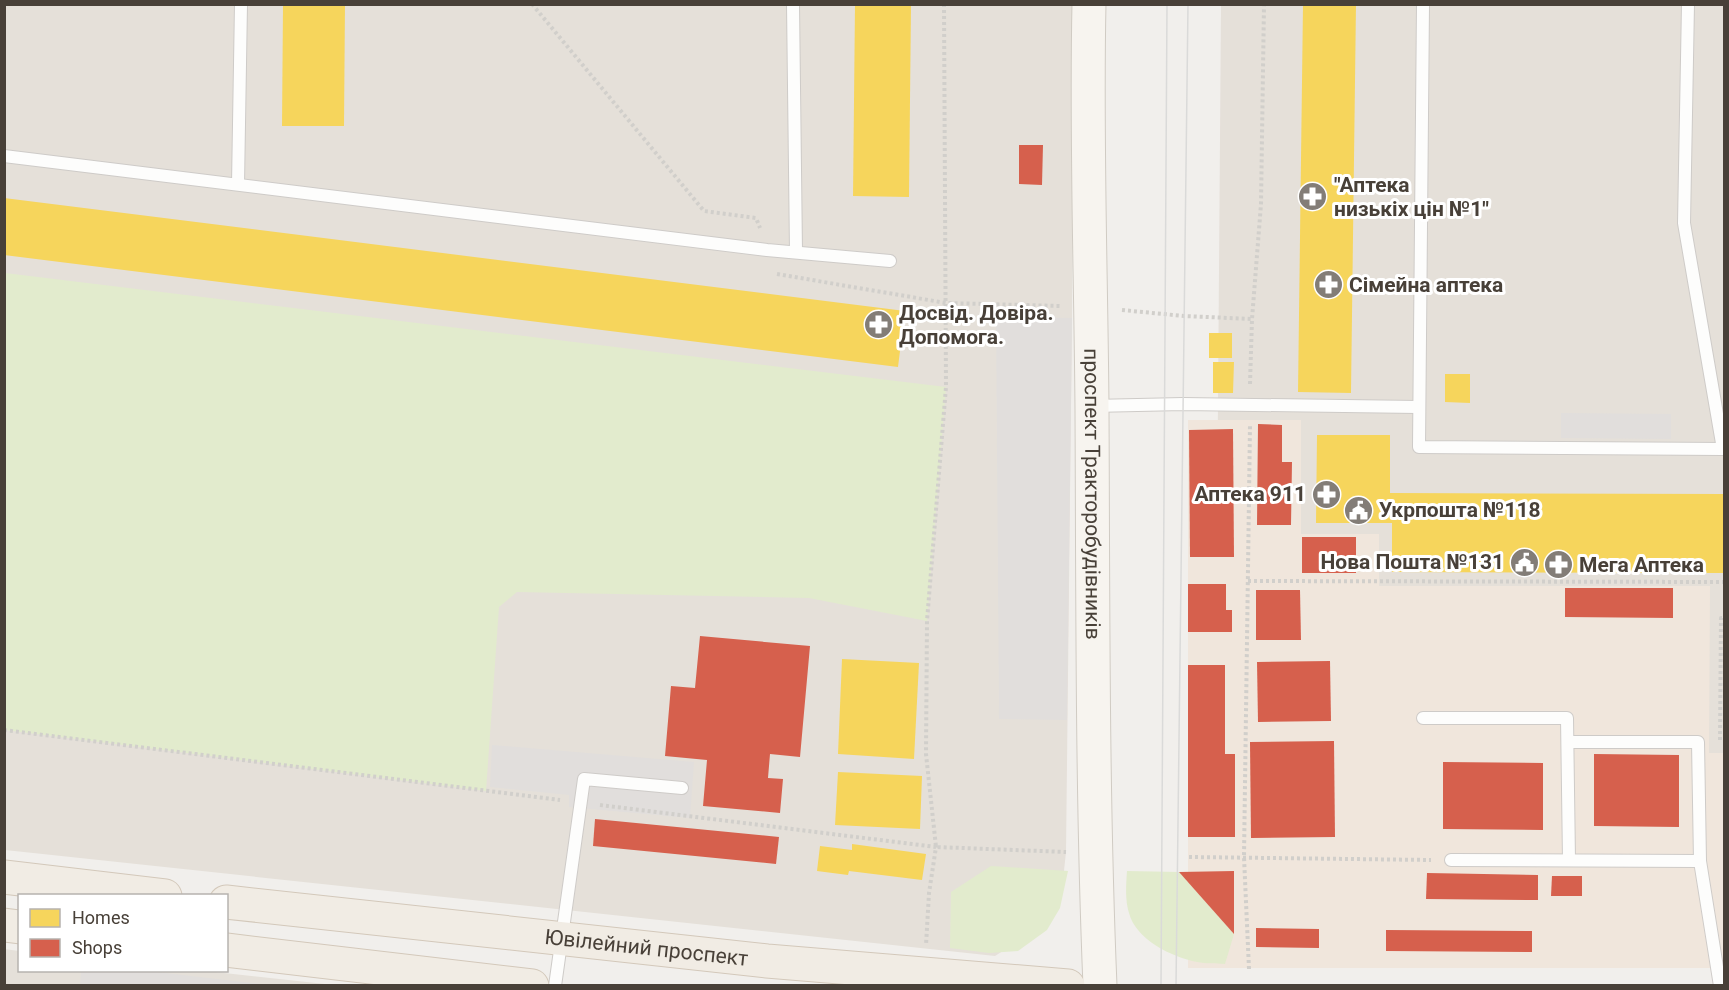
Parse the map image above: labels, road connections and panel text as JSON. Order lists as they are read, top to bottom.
{
  "streets": {
    "main road": ["проспект Тракторобудівників", "Ювілейний проспект"]
  },
  "places": {
    "pharmacy": [
      "\"Аптека низькіх цін №1\"",
      "Сімейна аптека",
      "Досвід. Довіра. Допомога.",
      "Аптека 911",
      "Мега Аптека"
    ],
    "public building": ["Укрпошта №118", "Нова Пошта №131"]
  },
  "legend": ["Homes", "Shops"]
}
